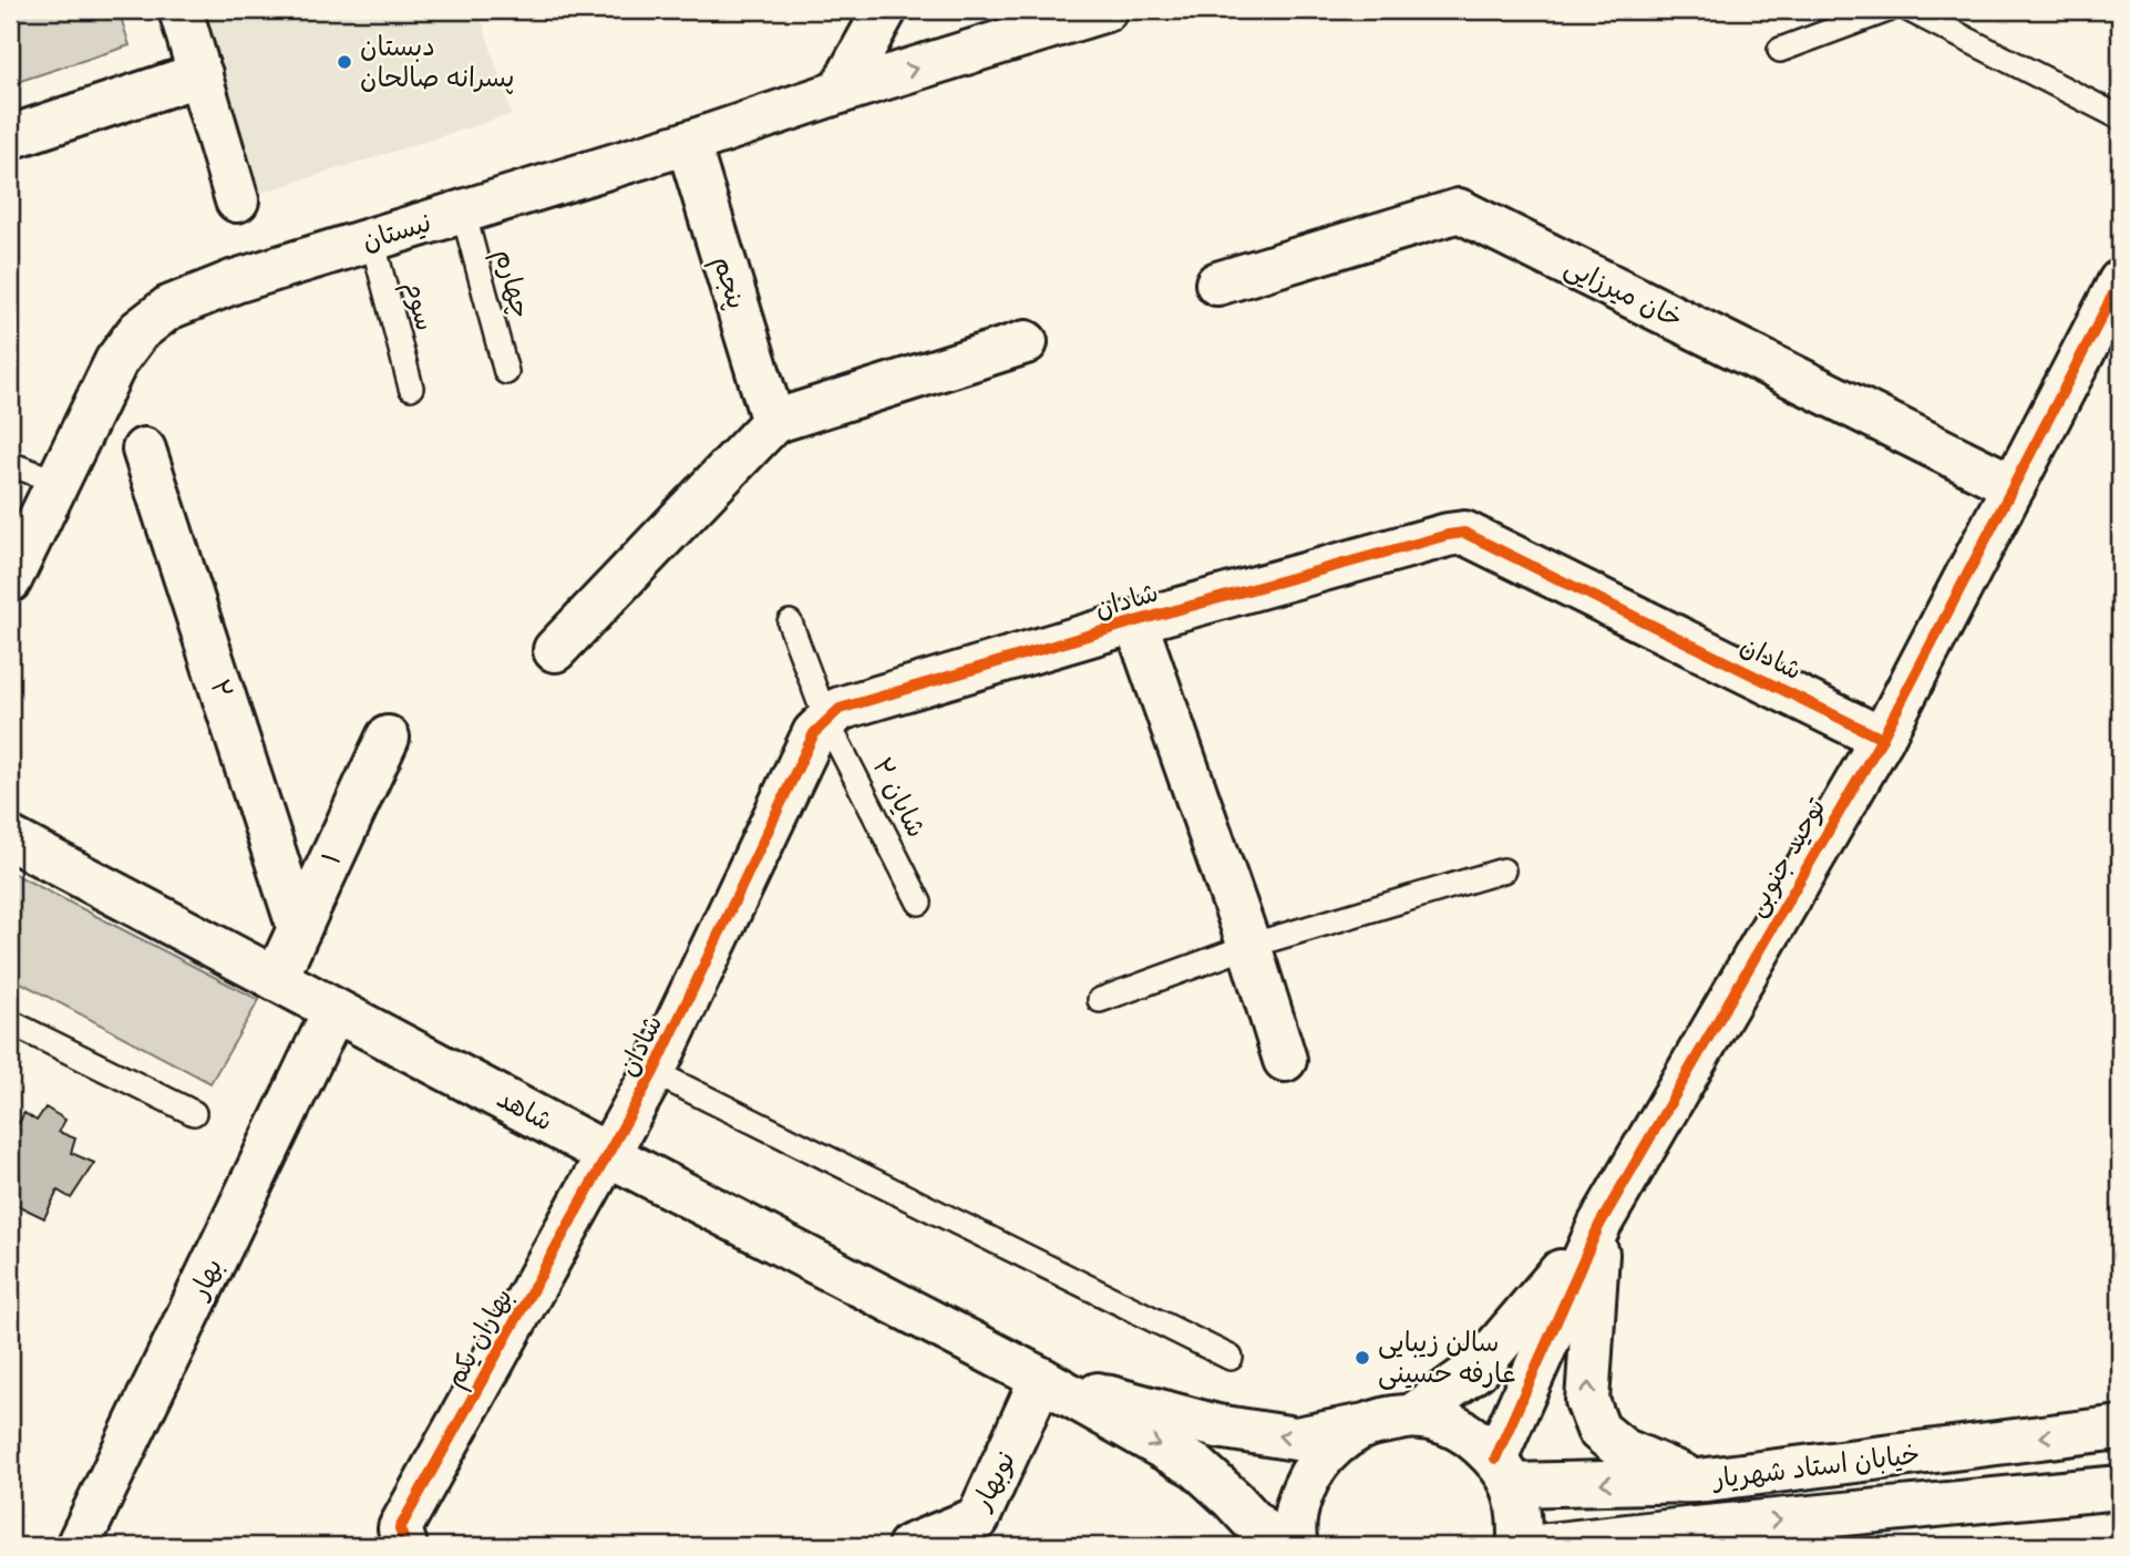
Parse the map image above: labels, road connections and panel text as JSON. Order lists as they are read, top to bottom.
{
  "streets": {
    "street": [
      "نيستان",
      "پنجم",
      "خان میرزایی",
      "شادان",
      "۲",
      "توحید جنوبی",
      "۱",
      "شاهد",
      "بهار",
      "بهاران یکم",
      "خیابان استاد شهریار",
      "نوبهار"
    ],
    "lane": ["چهارم", "سوم", "شایان ۲"]
  },
  "crossings": [
    ["نيستان", "پنجم"],
    ["نيستان", "چهارم"],
    ["نيستان", "سوم"],
    ["خان میرزایی", "توحید جنوبی"],
    ["شادان", "شایان ۲"],
    ["شادان", "توحید جنوبی"],
    ["شادان", "شاهد"],
    ["شادان", "بهاران یکم"],
    ["۲", "۱"],
    ["توحید جنوبی", "خیابان استاد شهریار"],
    ["۱", "شاهد"],
    ["شاهد", "بهار"],
    ["شاهد", "بهاران یکم"],
    ["شاهد", "نوبهار"]
  ],
  "places": ["دبستان پسرانه صالحان", "سالن زیبایی عارفه حسینی"]
}
